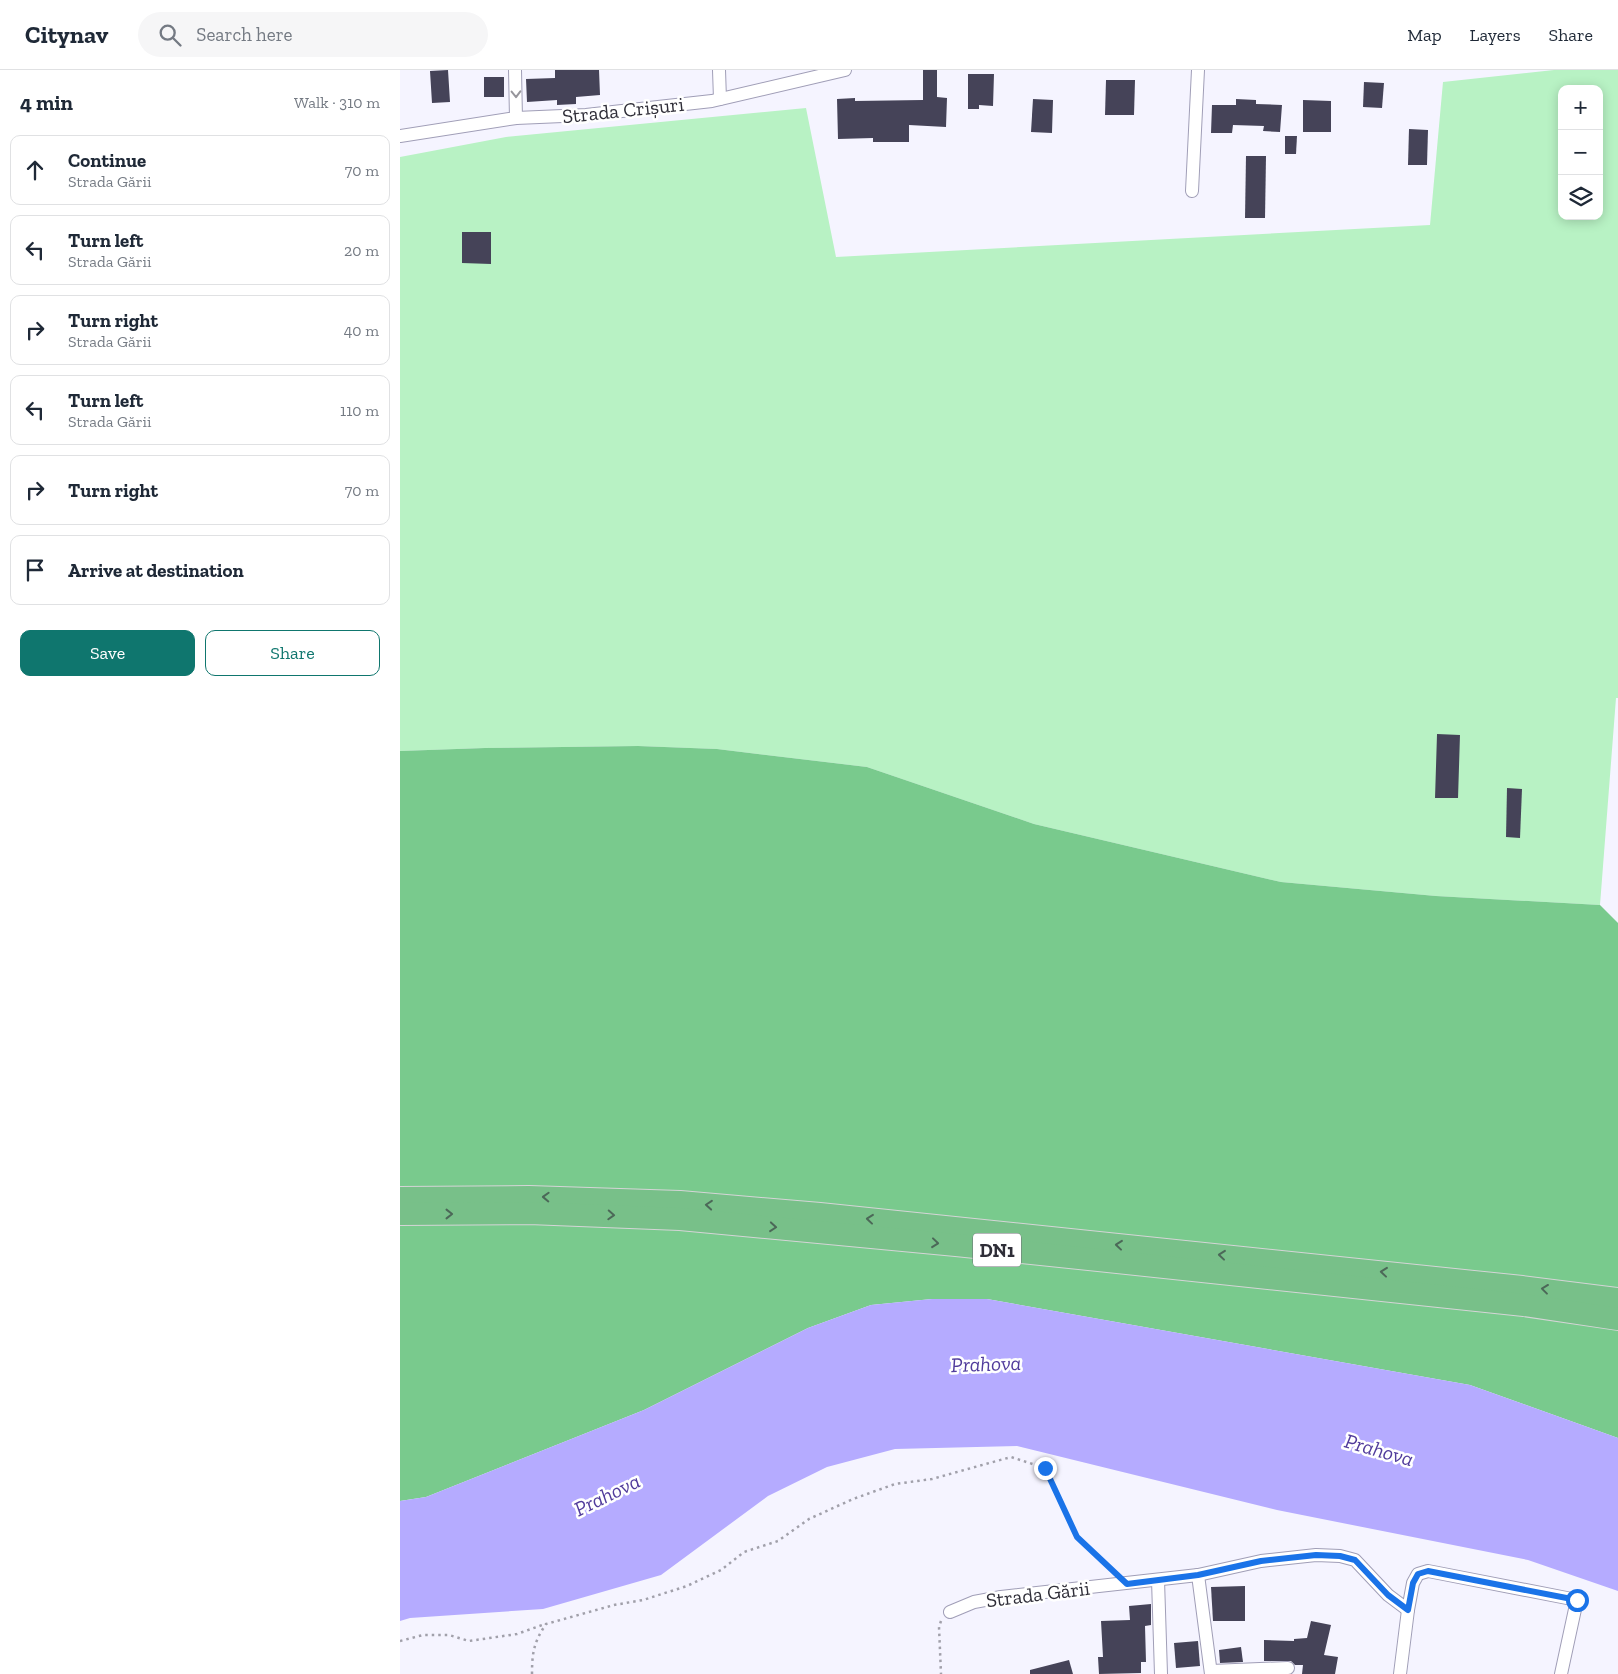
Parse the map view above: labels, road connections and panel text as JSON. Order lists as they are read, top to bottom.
{
  "streets": {
    "highway": ["DN1"],
    "street": ["Strada Crișuri", "Strada Gării"]
  },
  "water": ["Prahova"],
  "page": {
    "header": "Citynav",
    "search": "Search here",
    "nav": ["Map", "Layers", "Share"],
    "heading": ["4 min", "Walk · 310 m"],
    "map_buttons": ["+", "−"],
    "list": [
      ["Continue", "Strada Gării", "70 m"],
      ["Turn left", "Strada Gării", "20 m"],
      ["Turn right", "Strada Gării", "40 m"],
      ["Turn left", "Strada Gării", "110 m"],
      ["Turn right", "70 m"],
      "Arrive at destination"
    ],
    "buttons": ["Save", "Share"]
  }
}
